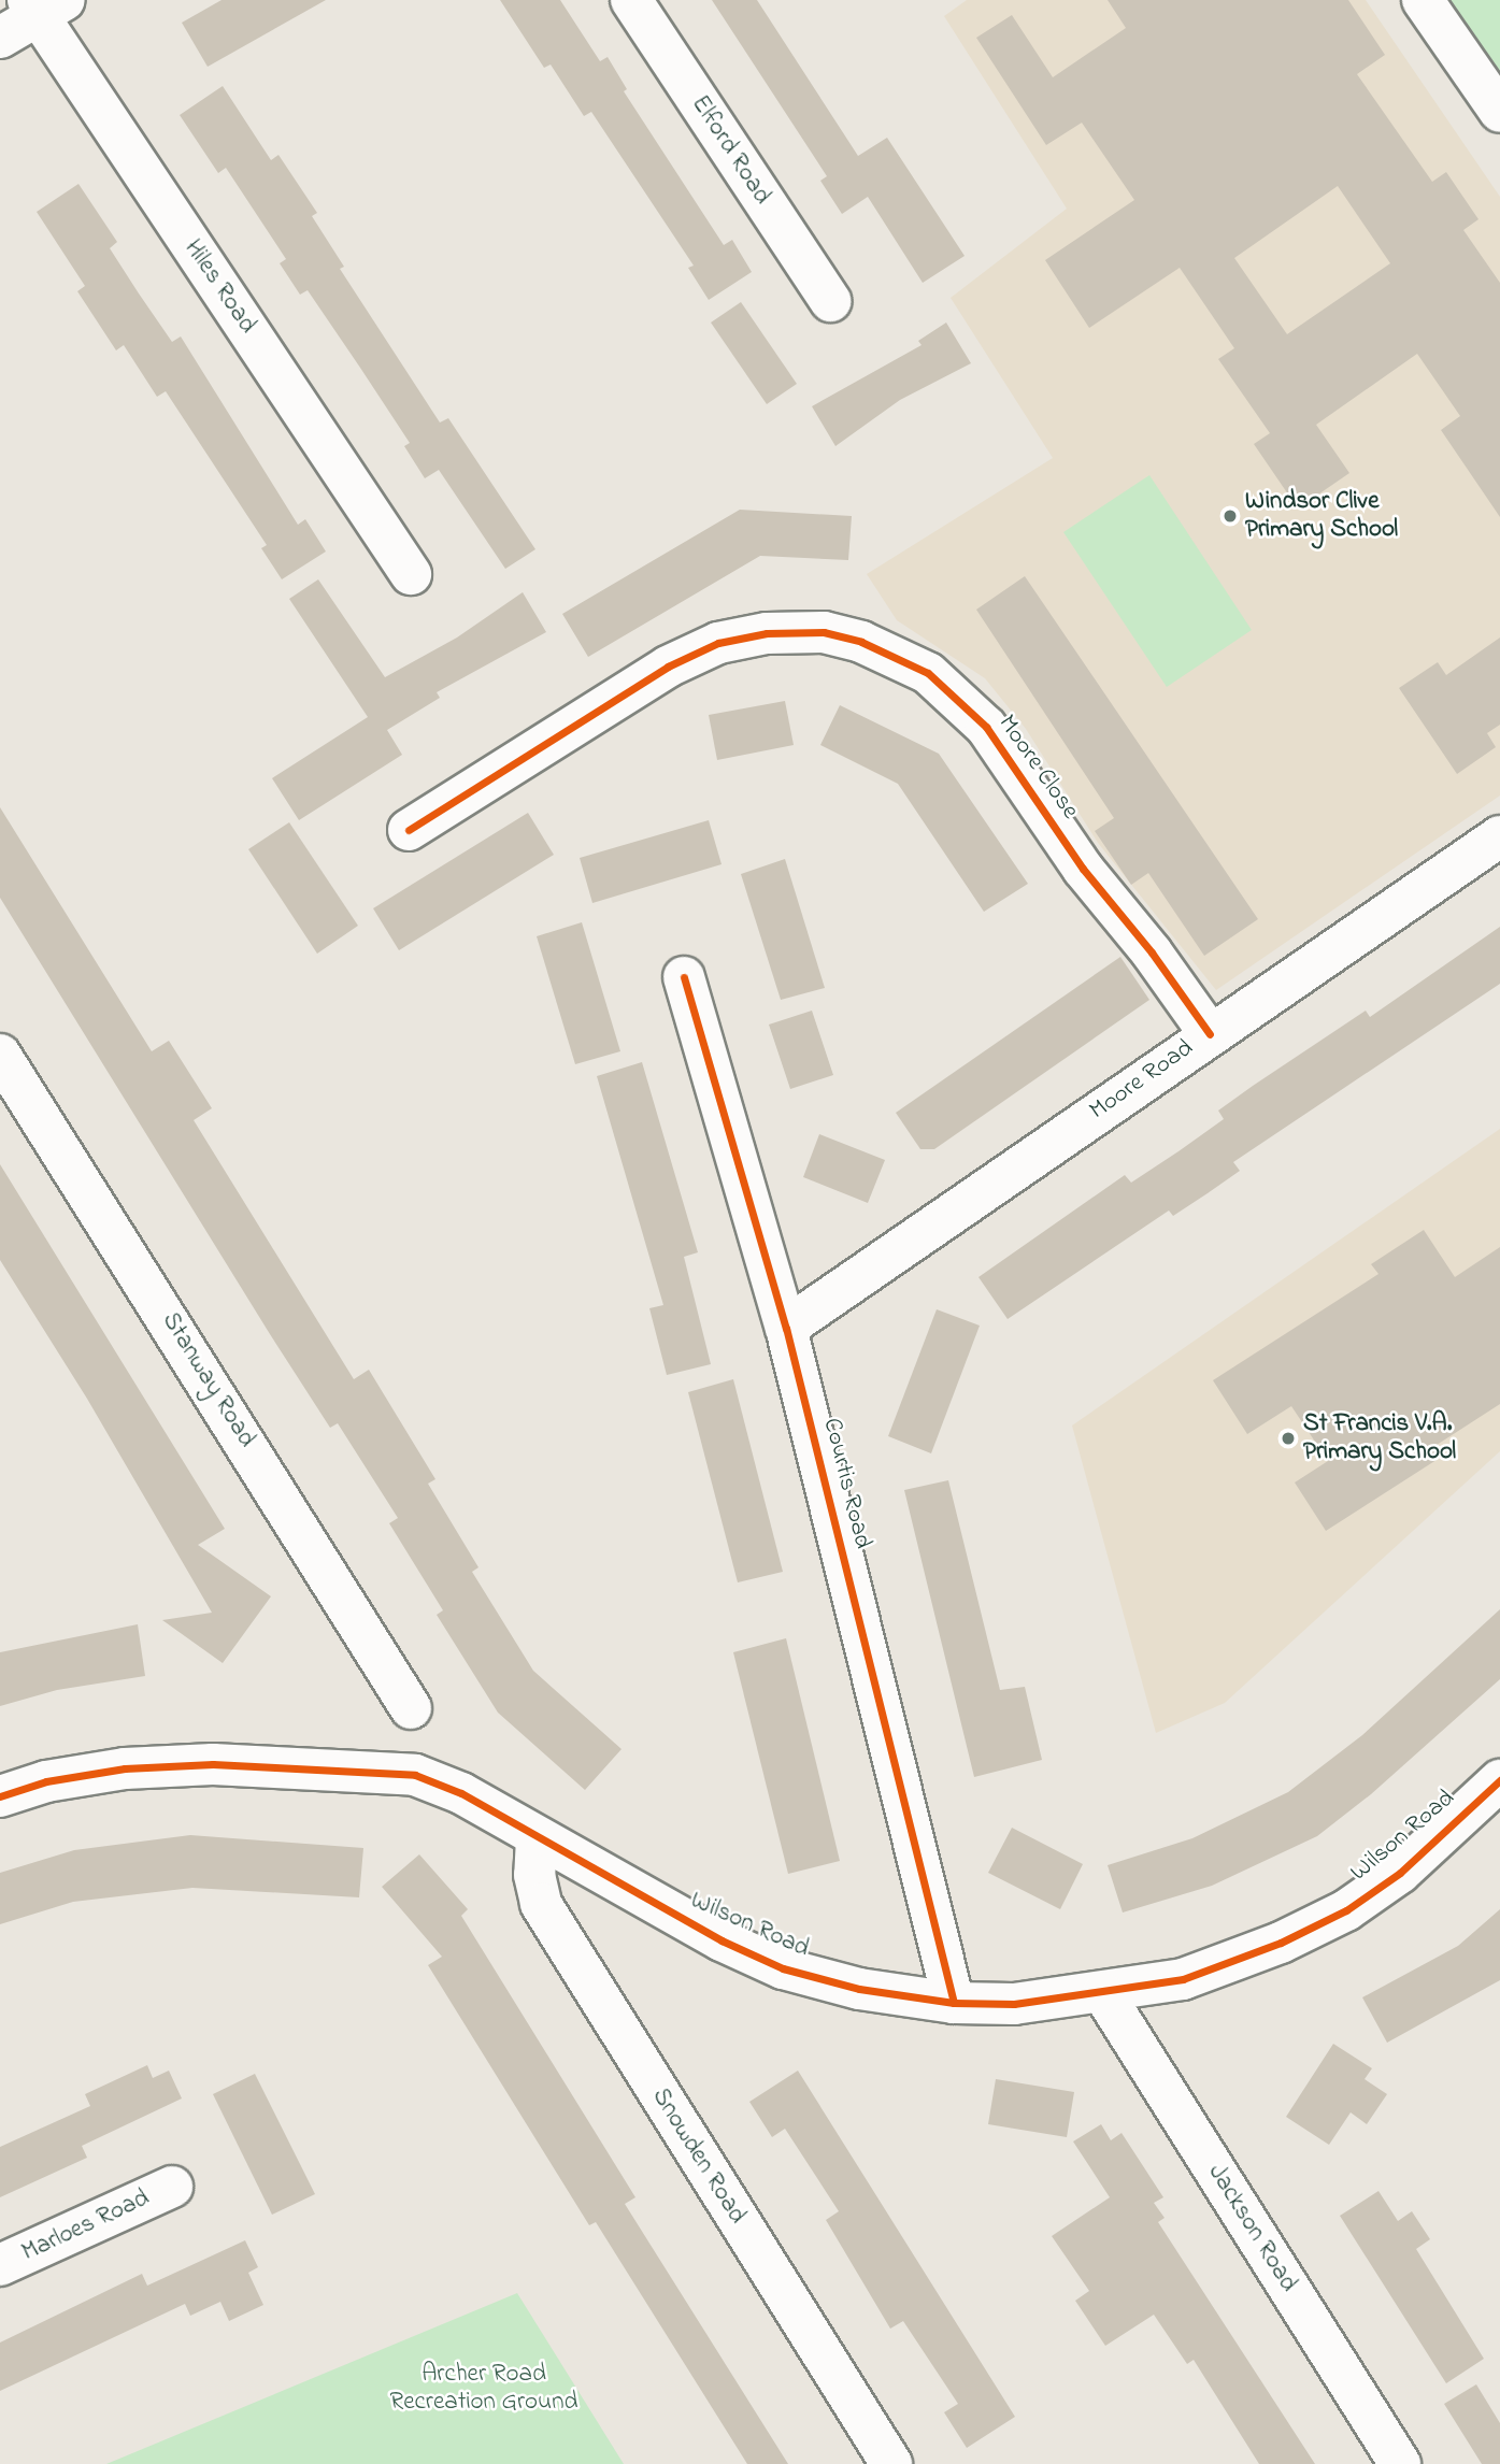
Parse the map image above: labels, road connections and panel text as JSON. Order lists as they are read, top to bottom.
{
  "streets": {
    "street": [
      "Elford Road",
      "Hiles Road",
      "Moore Close",
      "Moore Road",
      "Stanway Road",
      "Courtis Road",
      "Wilson Road",
      "Snowden Road",
      "Marloes Road",
      "Jackson Road"
    ]
  },
  "crossings": [
    ["Moore Close", "Moore Road"],
    ["Moore Road", "Courtis Road"],
    ["Courtis Road", "Wilson Road"],
    ["Wilson Road", "Snowden Road"],
    ["Wilson Road", "Jackson Road"]
  ],
  "parks": ["Archer Road Recreation Ground"],
  "places": ["Windsor Clive Primary School", "St Francis V.A. Primary School"]
}
